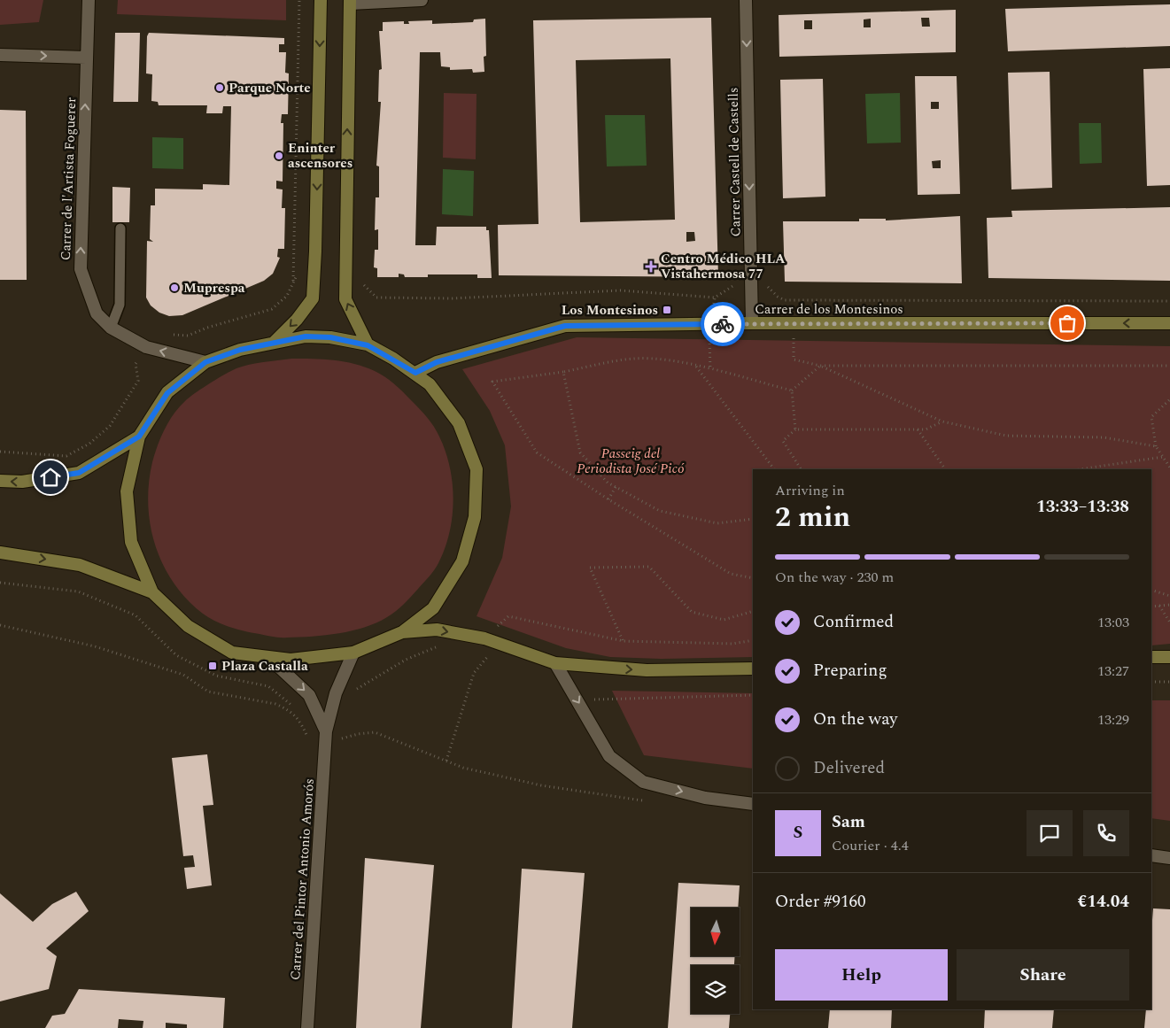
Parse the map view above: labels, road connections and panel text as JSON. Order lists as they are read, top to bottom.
{
  "streets": {
    "main road": ["Carrer de los Montesinos"],
    "street": ["Carrer Castell de Castells", "Carrer de l'Artista Foguerer", "Carrer del Pintor Antonio Amorós"]
  },
  "crossings": [
    ["Carrer Castell de Castells", "Carrer de los Montesinos"]
  ],
  "one_way": ["Carrer Castell de Castells", "Carrer de l'Artista Foguerer", "Carrer de los Montesinos"],
  "parks": ["Passeig del Periodista José Picó"],
  "places": {
    "other": ["Parque Norte", "Eninter ascensores", "Muprespa"],
    "health": ["Centro Médico HLA Vistahermosa 77"],
    "transit": ["Los Montesinos", "Plaza Castalla"]
  },
  "north": "bottom",
  "page": {
    "heading": ["2 min", "Arriving in", "13:33–13:38"],
    "panel": [
      "Sam",
      "Courier · 4.4",
      "Order #9160",
      "€14.04"
    ],
    "bar": "On the way · 230 m",
    "list": [
      ["Confirmed", "13:03"],
      ["Preparing", "13:27"],
      ["On the way", "13:29"],
      "Delivered"
    ],
    "round": "S",
    "buttons": ["Help", "Share"]
  }
}
